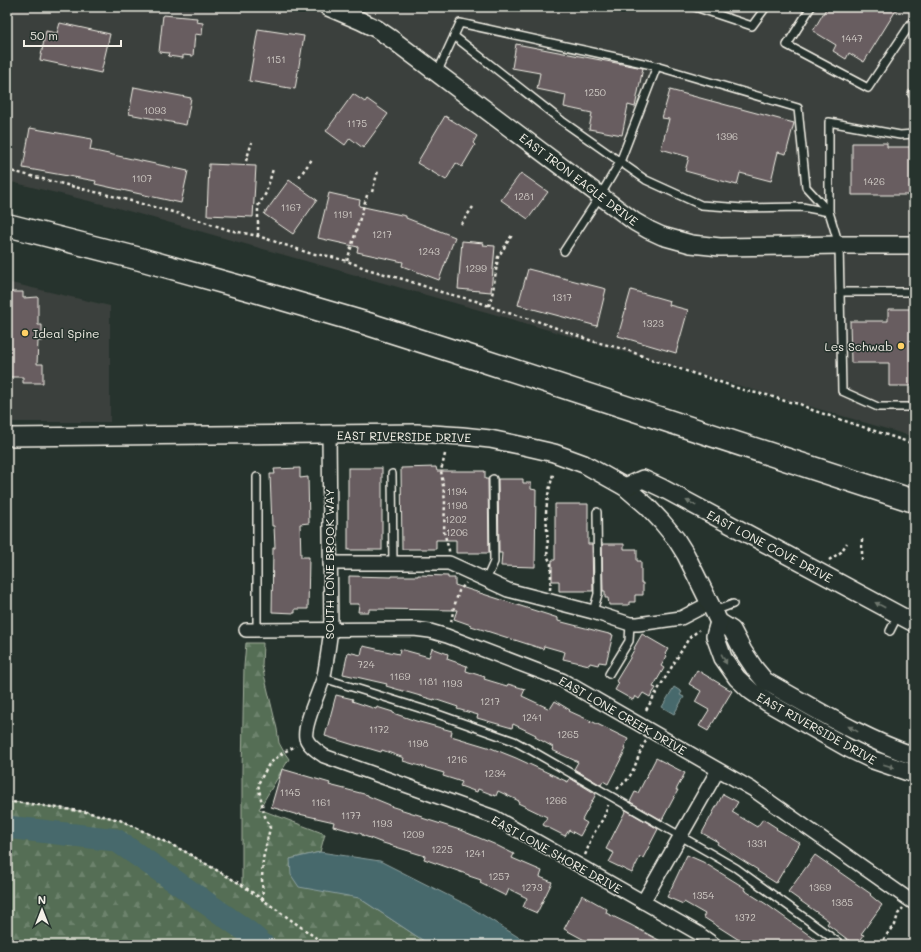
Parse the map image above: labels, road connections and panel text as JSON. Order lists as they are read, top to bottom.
{
  "streets": {
    "street": [
      "EAST IRON EAGLE DRIVE",
      "EAST RIVERSIDE DRIVE",
      "EAST LONE COVE DRIVE",
      "SOUTH LONE BROOK WAY",
      "EAST LONE CREEK DRIVE",
      "EAST LONE SHORE DRIVE"
    ]
  },
  "crossings": [
    ["EAST RIVERSIDE DRIVE", "EAST LONE COVE DRIVE"],
    ["EAST RIVERSIDE DRIVE", "SOUTH LONE BROOK WAY"],
    ["SOUTH LONE BROOK WAY", "EAST LONE CREEK DRIVE"],
    ["SOUTH LONE BROOK WAY", "EAST LONE SHORE DRIVE"]
  ],
  "one_way": ["EAST LONE COVE DRIVE"],
  "places": ["Ideal Spine", "Les Schwab"],
  "house_numbers": [
    "1447",
    "1151",
    "1250",
    "1093",
    "1175",
    "1396",
    "1107",
    "1426",
    "1281",
    "1167",
    "1191",
    "1217",
    "1243",
    "1299",
    "1317",
    "1323",
    "1194",
    "1198",
    "1202",
    "1206",
    "724",
    "1169",
    "1181",
    "1193",
    "1217",
    "1241",
    "1172",
    "1265",
    "1198",
    "1216",
    "1234",
    "1145",
    "1266",
    "1161",
    "1177",
    "1193",
    "1209",
    "1331",
    "1225",
    "1241",
    "1257",
    "1273",
    "1369",
    "1354",
    "1385",
    "1372"
  ],
  "scale_bar": "50 m",
  "north": "top"
}
